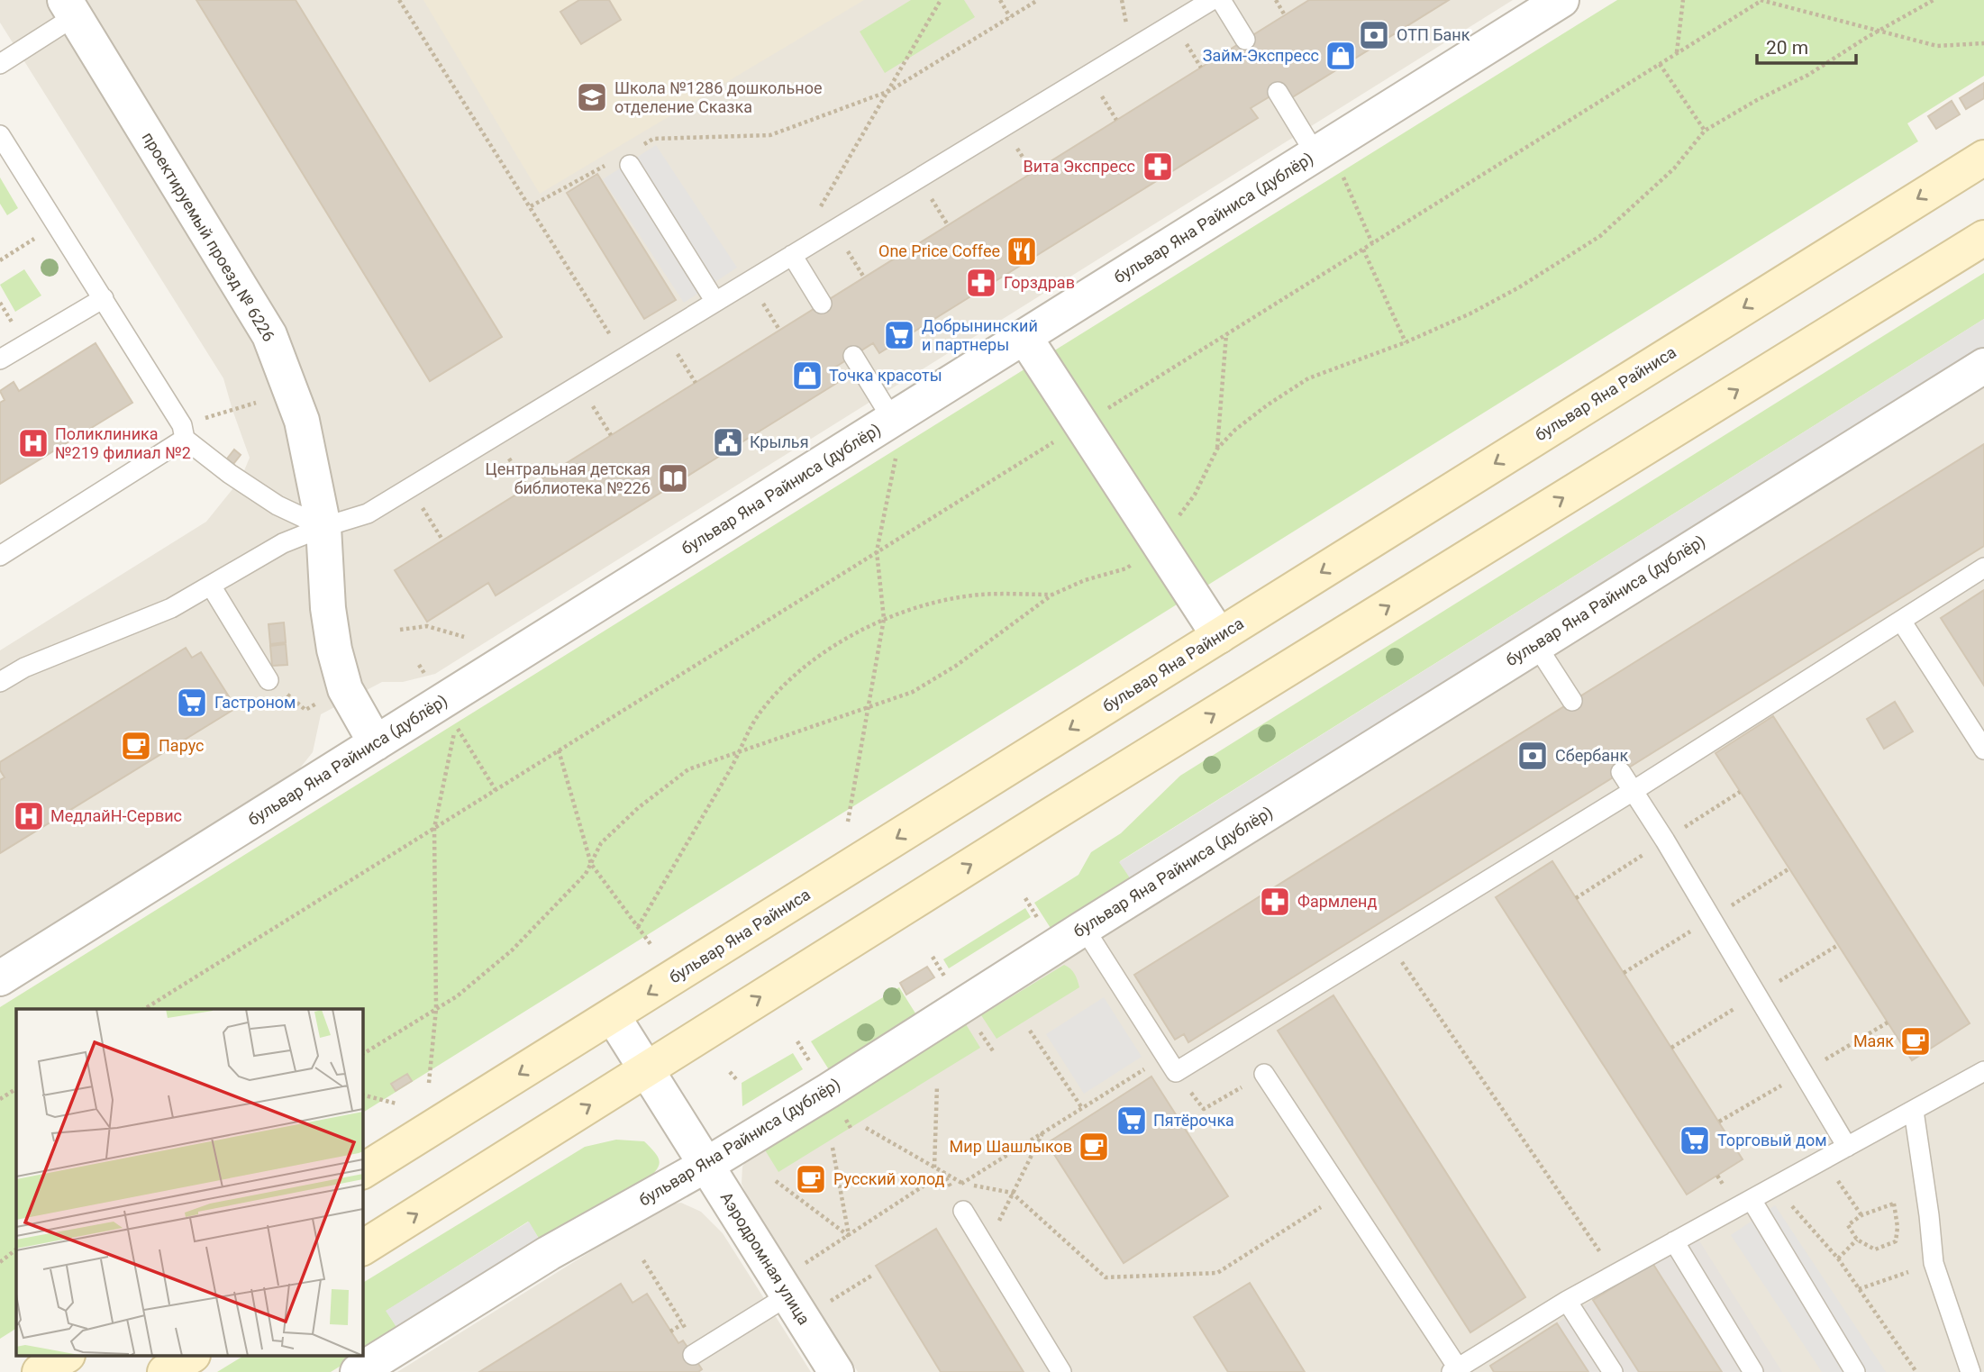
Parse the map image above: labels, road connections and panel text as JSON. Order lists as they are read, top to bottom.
{
  "streets": {
    "main road": ["бульвар Яна Райниса"],
    "street": ["бульвар Яна Райниса (дублёр)", "проектируемый проезд № 6226", "Аэродромная улица"]
  },
  "crossings": [
    ["бульвар Яна Райниса (дублёр)", "проектируемый проезд № 6226"],
    ["бульвар Яна Райниса (дублёр)", "Аэродромная улица"],
    ["бульвар Яна Райниса", "Аэродромная улица"]
  ],
  "places": {
    "bank": ["ОТП Банк", "Сбербанк"],
    "shop": ["Займ-Экспресс", "Точка красоты"],
    "school or university": ["Школа №1286 дошкольное отделение Сказка"],
    "pharmacy": ["Вита Экспресс", "Горздрав", "Фармленд"],
    "restaurant": ["One Price Coffee"],
    "supermarket": [
      "Добрынинский и партнеры",
      "Гастроном",
      "Пятёрочка",
      "Торговый дом"
    ],
    "public building": ["Крылья"],
    "hospital": ["Поликлиника №219 филиал №2", "МедлайН-Сервис"],
    "library": ["Центральная детская библиотека №226"],
    "cafe": [
      "Парус",
      "Маяк",
      "Мир Шашлыков",
      "Русский холод"
    ]
  },
  "scale_bar": "20 m"
}
